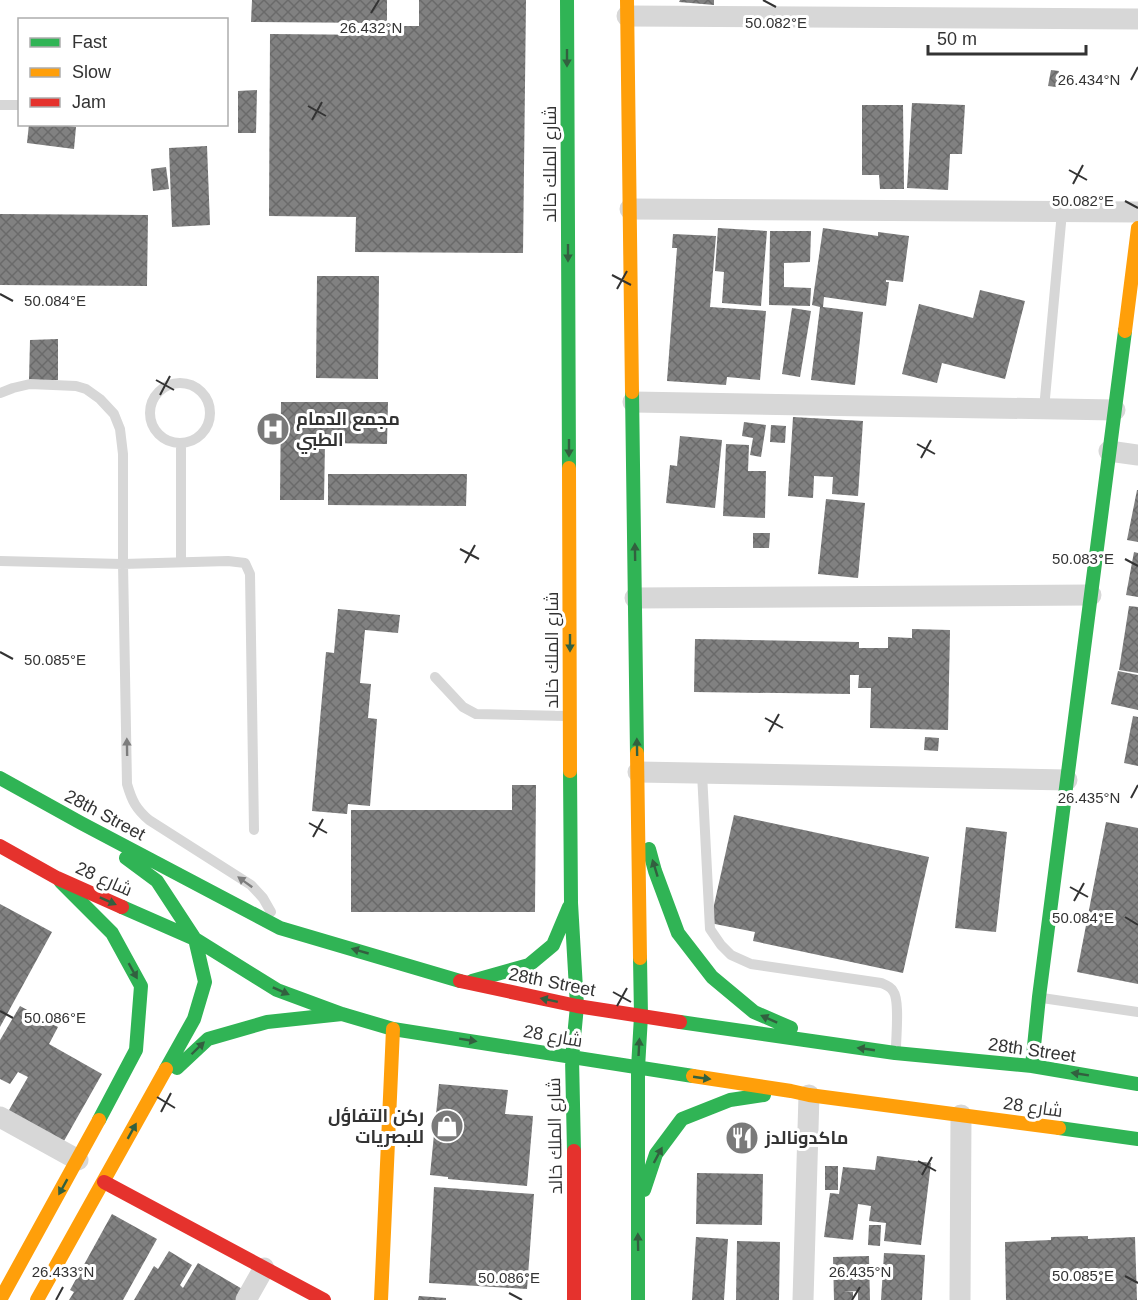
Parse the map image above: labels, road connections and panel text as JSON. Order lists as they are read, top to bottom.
{
  "streets": {
    "main road": ["شارع الملك خالد", "28th Street", "شارع 28"]
  },
  "crossings": [
    ["شارع الملك خالد", "28th Street"],
    ["شارع الملك خالد", "شارع 28"]
  ],
  "one_way": ["28th Street", "شارع 28"],
  "places": {
    "hospital": ["مجمع الدمام الطبي"],
    "shop": ["ركن التفاؤل للبصريات"],
    "restaurant": ["ماكدونالدز"]
  },
  "legend": ["Fast", "Slow", "Jam"],
  "scale_bar": "50 m",
  "coordinates": [
    "50.082°E",
    "26.432°N",
    "26.434°N",
    "50.084°E",
    "50.083°E",
    "50.085°E",
    "26.435°N",
    "50.086°E",
    "26.433°N"
  ]
}
